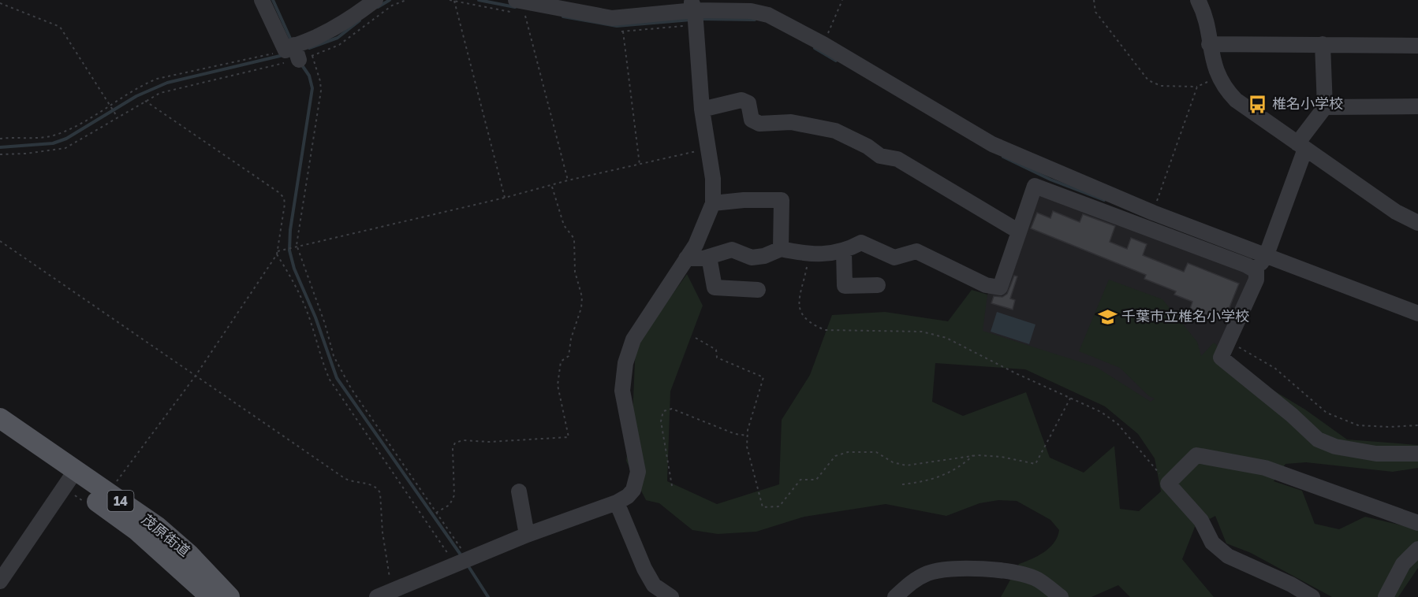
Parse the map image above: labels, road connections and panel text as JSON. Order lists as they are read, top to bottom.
{
  "streets": {
    "main road": ["14", "茂原街道"]
  },
  "places": {
    "bus stop": ["椎名小学校"],
    "school or university": ["千葉市立椎名小学校"]
  }
}
